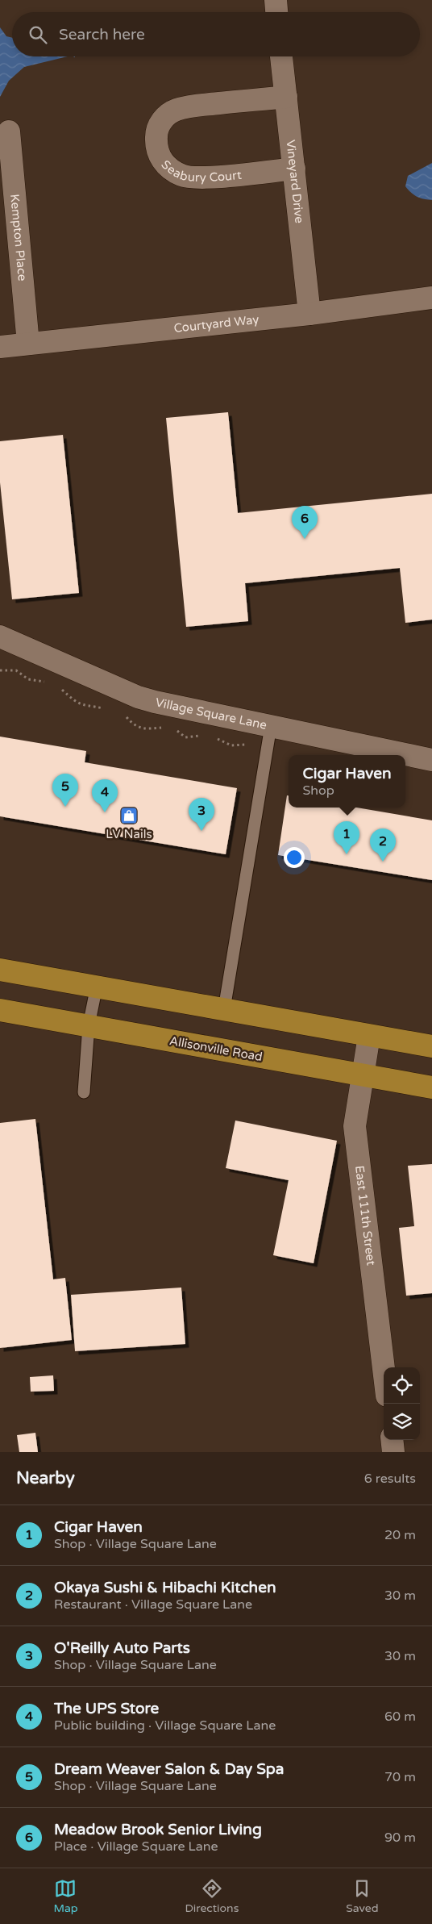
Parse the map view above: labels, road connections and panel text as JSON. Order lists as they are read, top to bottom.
{
  "streets": {
    "main road": ["Allisonville Road"],
    "street": [
      "Seabury Court",
      "Vineyard Drive",
      "Kempton Place",
      "Courtyard Way",
      "Village Square Lane",
      "East 111th Street"
    ]
  },
  "crossings": [
    ["Seabury Court", "Vineyard Drive"],
    ["Vineyard Drive", "Courtyard Way"],
    ["Kempton Place", "Courtyard Way"],
    ["Allisonville Road", "East 111th Street"]
  ],
  "places": {
    "shop": ["LV Nails"]
  },
  "page": {
    "search": "Search here",
    "pins": [
      "6",
      "5",
      "4",
      "3",
      "1",
      "2"
    ],
    "popup": ["Cigar Haven", "Shop"],
    "heading": ["Nearby", "6 results"],
    "list": [
      {
        "mark": "1",
        "name": "Cigar Haven",
        "note": "Shop · Village Square Lane",
        "value": "20 m"
      },
      {
        "mark": "2",
        "name": "Okaya Sushi & Hibachi Kitchen",
        "note": "Restaurant · Village Square Lane",
        "value": "30 m"
      },
      {
        "mark": "3",
        "name": "O'Reilly Auto Parts",
        "note": "Shop · Village Square Lane",
        "value": "30 m"
      },
      {
        "mark": "4",
        "name": "The UPS Store",
        "note": "Public building · Village Square Lane",
        "value": "60 m"
      },
      {
        "mark": "5",
        "name": "Dream Weaver Salon & Day Spa",
        "note": "Shop · Village Square Lane",
        "value": "70 m"
      },
      {
        "mark": "6",
        "name": "Meadow Brook Senior Living",
        "note": "Place · Village Square Lane",
        "value": "90 m"
      }
    ],
    "nav": ["Map", "Directions", "Saved"]
  }
}
